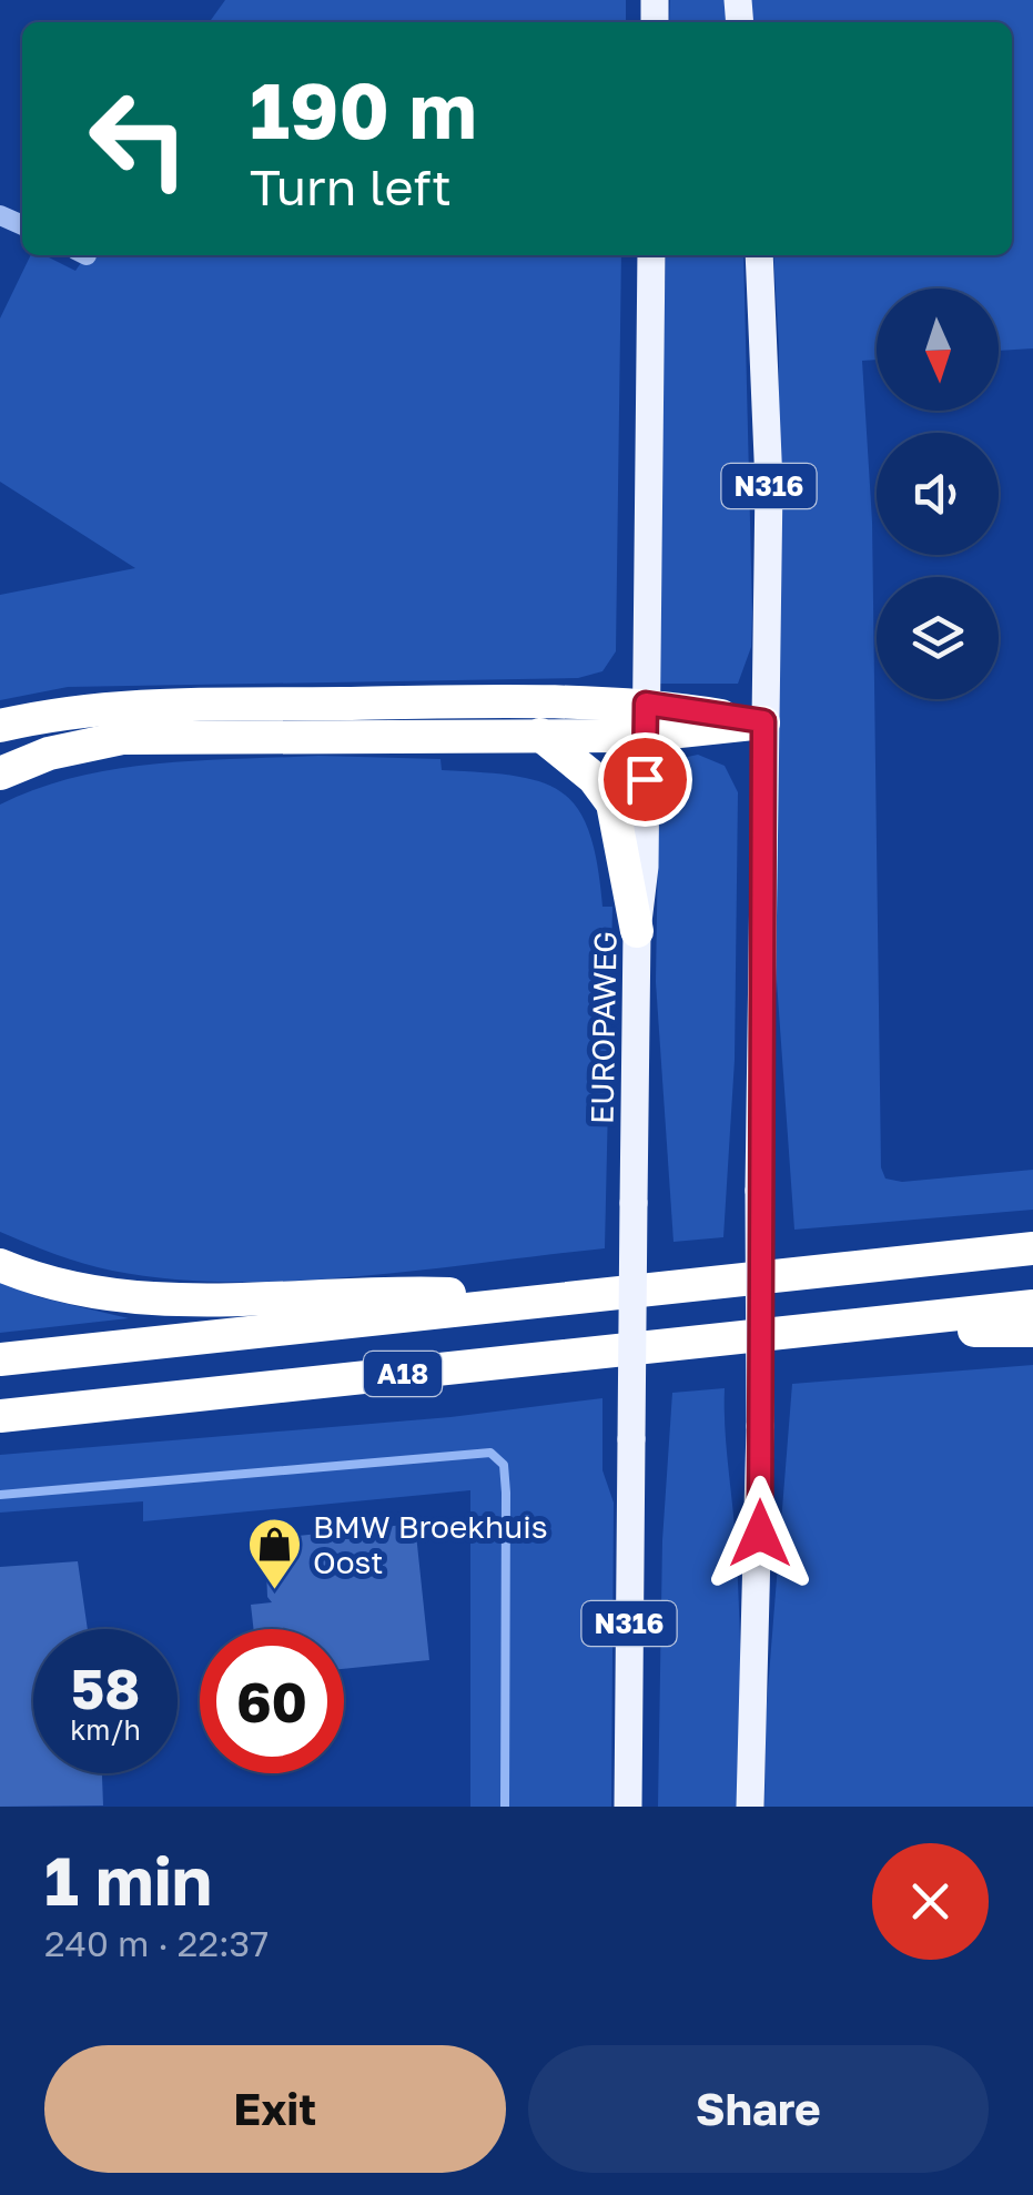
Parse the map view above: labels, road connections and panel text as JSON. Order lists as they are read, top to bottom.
{
  "streets": {
    "highway": ["A18"],
    "main road": ["N316", "EUROPAWEG"]
  },
  "places": {
    "shop": ["BMW Broekhuis Oost"]
  },
  "north": "bottom",
  "page": {
    "turn": ["190 m", "Turn left"],
    "speed": "58 km/h",
    "limit": "60",
    "heading": ["1 min", "240 m · 22:37"],
    "buttons": ["Exit", "Share"]
  }
}
